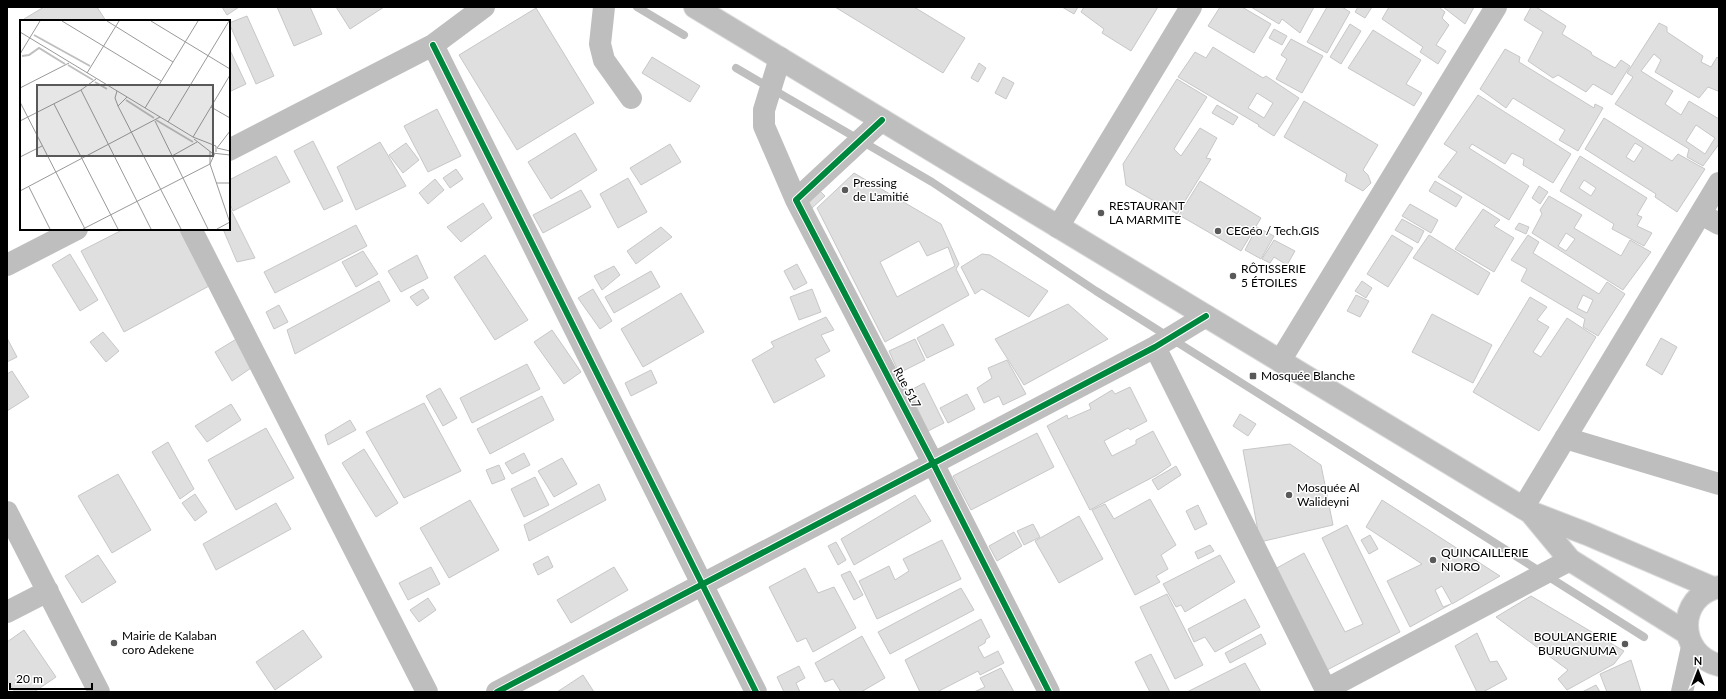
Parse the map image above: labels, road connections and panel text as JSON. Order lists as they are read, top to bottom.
{
  "streets": {
    "street": ["Rue 517"]
  },
  "places": {
    "other": [
      "Pressing de L'amitié",
      "RESTAURANT LA MARMITE",
      "CEGéo / Tech.GIS",
      "RÔTISSERIE 5 ÉTOILES",
      "Mosquée Al Walideyni",
      "QUINCAILLERIE NIORO",
      "Mairie de Kalaban coro Adekene",
      "BOULANGERIE BURUGNUMA"
    ],
    "transit": ["Mosquée Blanche"]
  },
  "scale_bar": "20 m",
  "north": "top"
}
